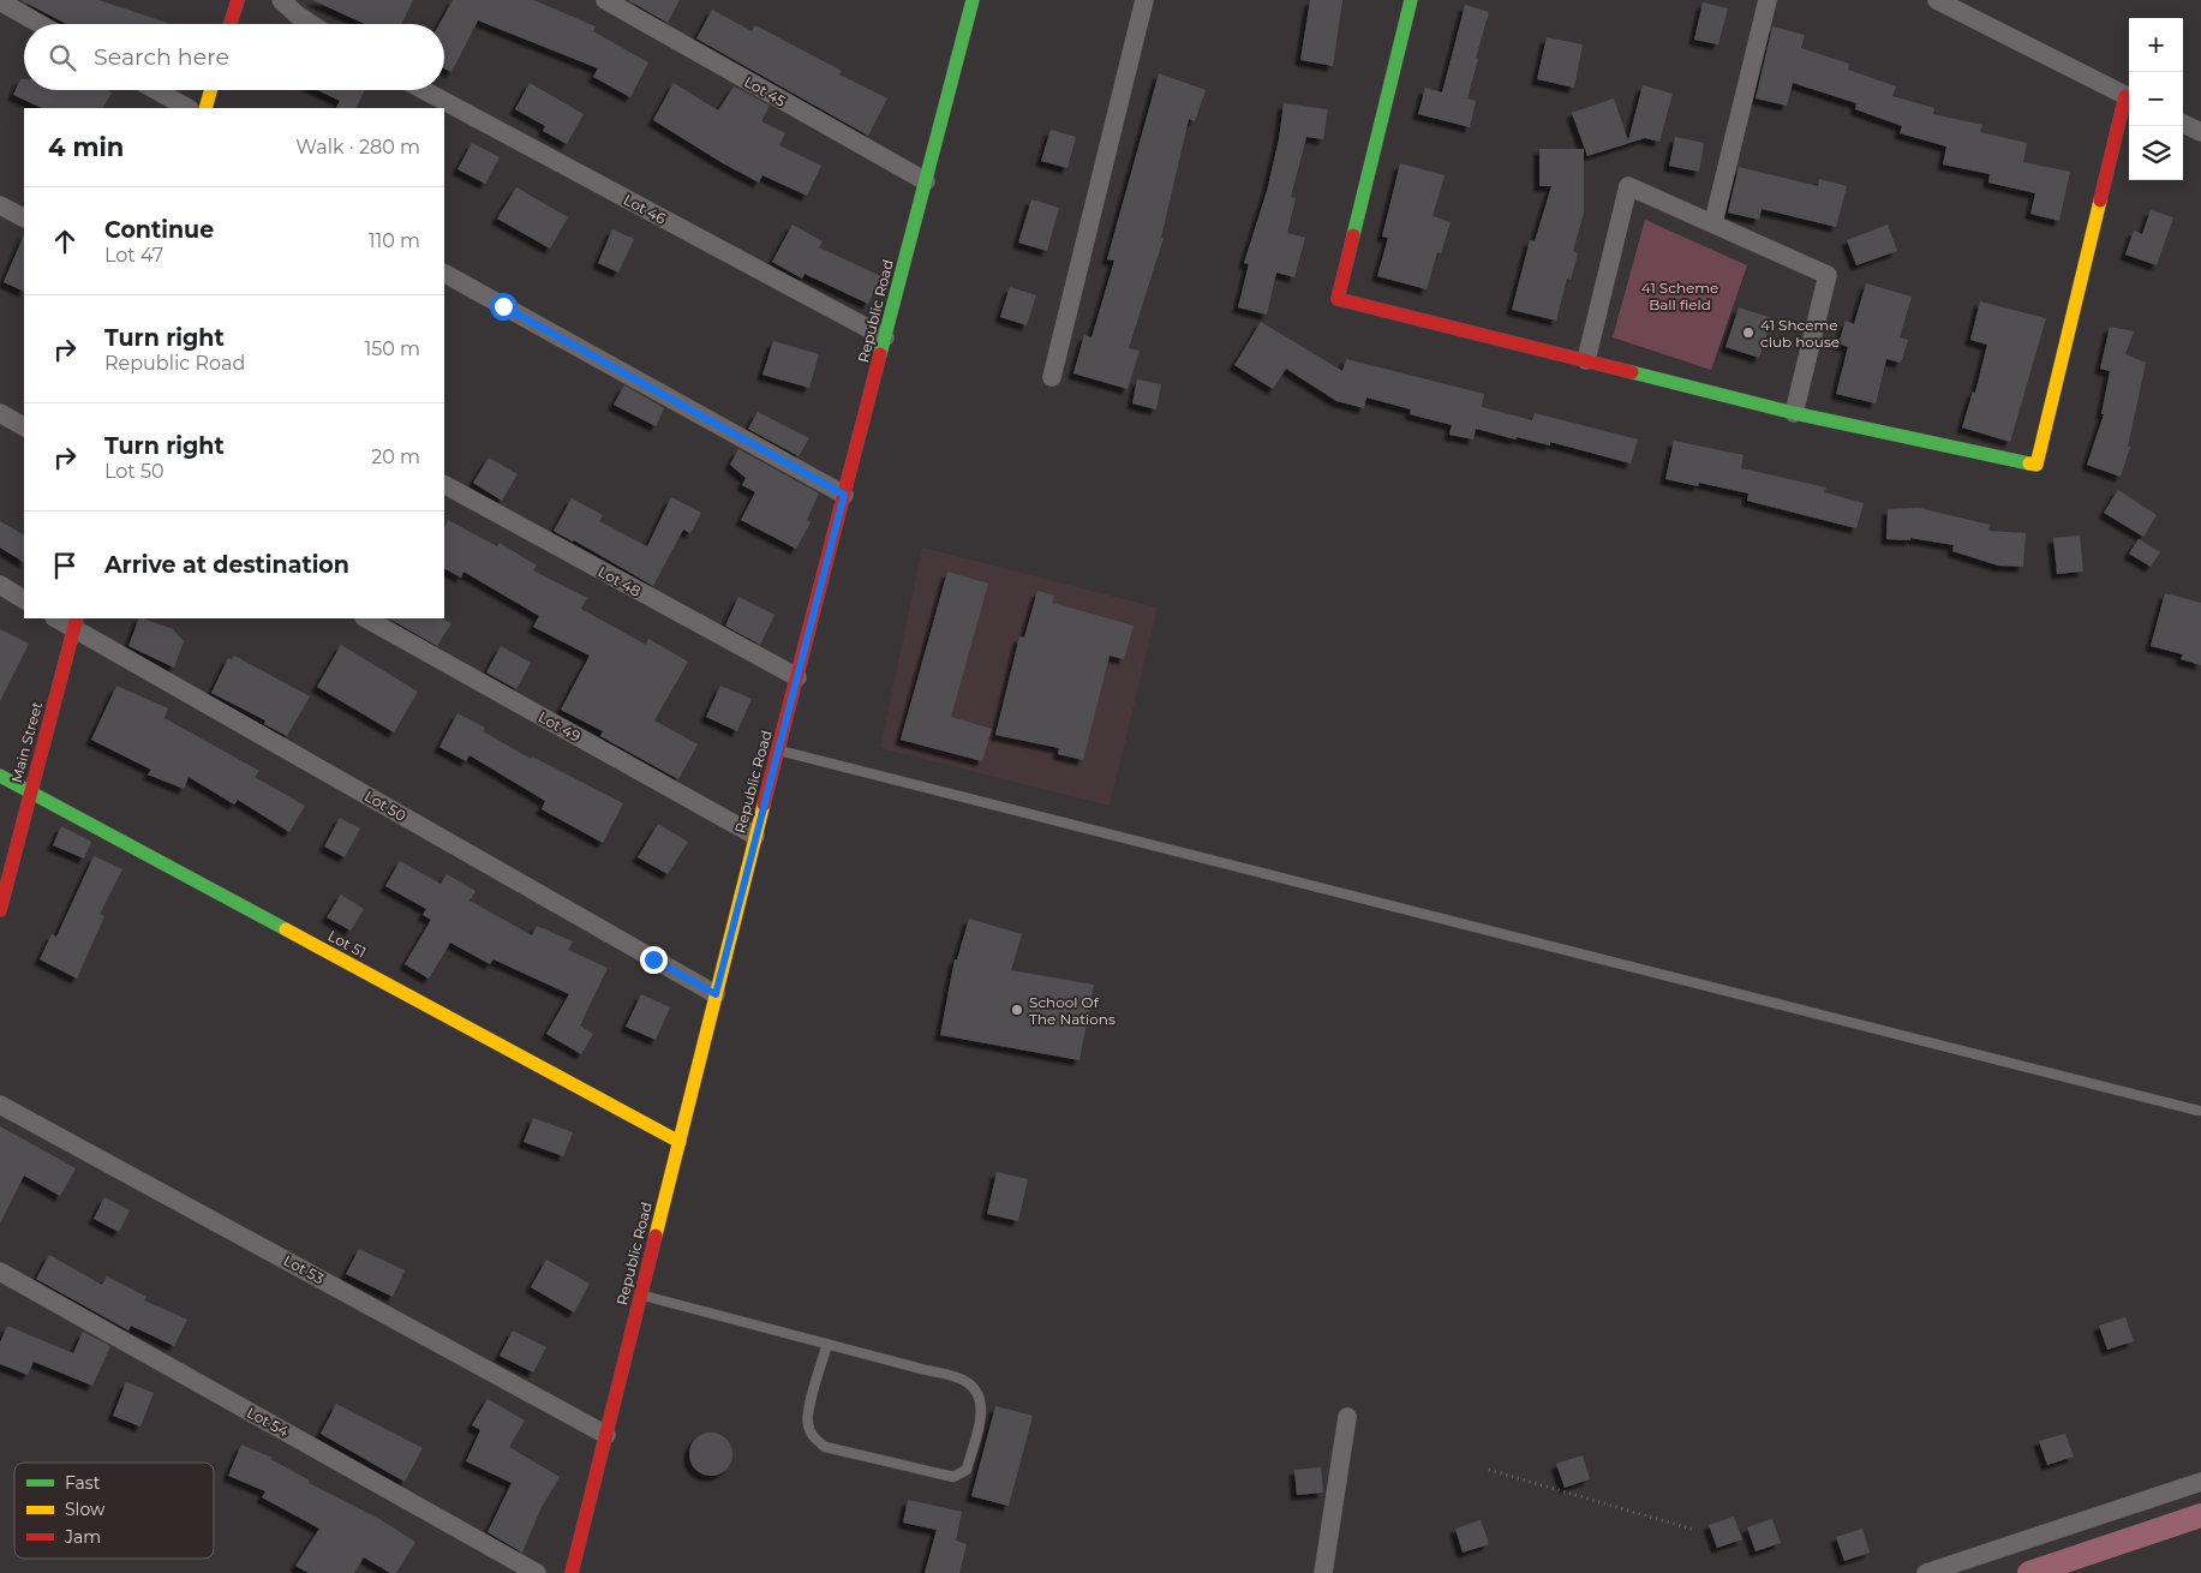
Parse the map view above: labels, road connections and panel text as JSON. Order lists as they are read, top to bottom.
{
  "streets": {
    "street": [
      "Lot 45",
      "Lot 46",
      "Republic Road",
      "Lot 48",
      "Lot 49",
      "Main Street",
      "Lot 50",
      "Lot 51",
      "Lot 53",
      "Lot 54"
    ]
  },
  "crossings": [
    ["Lot 45", "Republic Road"],
    ["Lot 46", "Republic Road"],
    ["Republic Road", "Lot 48"],
    ["Republic Road", "Lot 49"],
    ["Republic Road", "Lot 50"],
    ["Republic Road", "Lot 51"],
    ["Republic Road", "Lot 53"],
    ["Main Street", "Lot 50"],
    ["Main Street", "Lot 51"]
  ],
  "parks": ["41 Scheme Ball field"],
  "places": ["41 Shceme club house", "School Of The Nations"],
  "legend": ["Fast", "Slow", "Jam"],
  "page": {
    "map_buttons": ["+", "−"],
    "search": "Search here",
    "heading": ["4 min", "Walk · 280 m"],
    "list": [
      ["Continue", "Lot 47", "110 m"],
      ["Turn right", "Republic Road", "150 m"],
      ["Turn right", "Lot 50", "20 m"],
      "Arrive at destination"
    ]
  }
}
